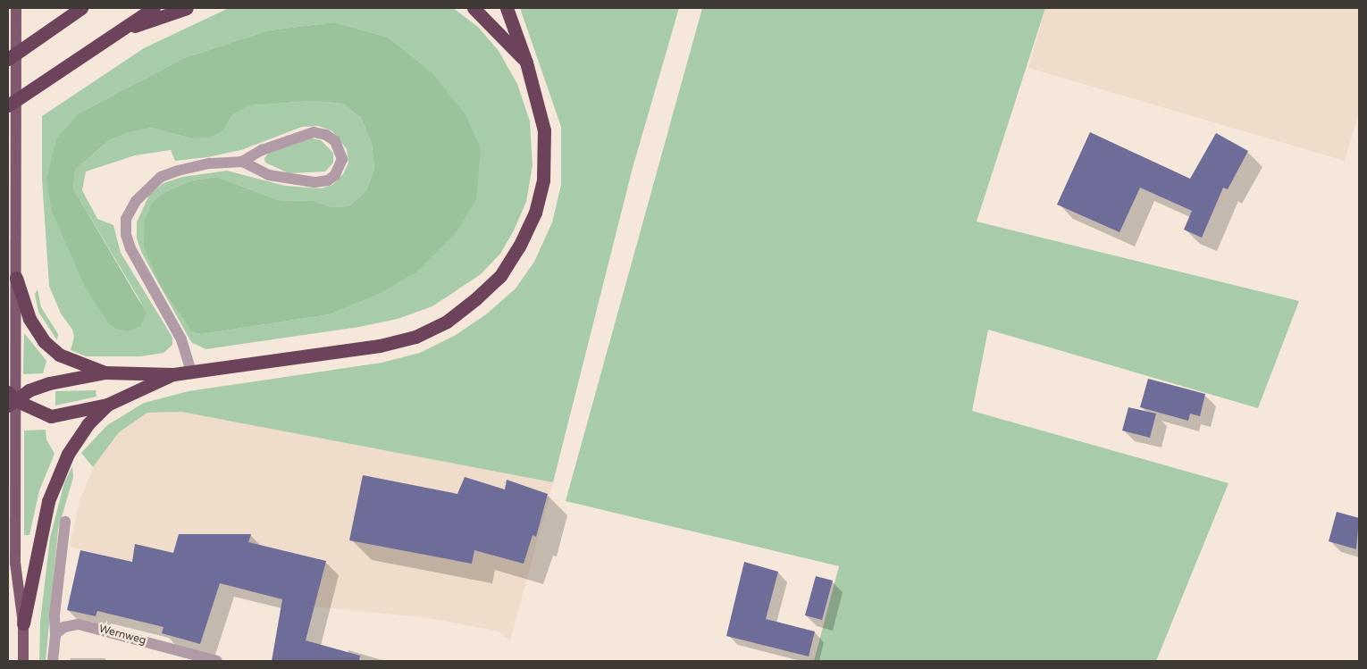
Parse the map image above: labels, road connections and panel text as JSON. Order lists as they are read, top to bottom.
{
  "streets": {
    "street": ["Wernweg"]
  }
}
